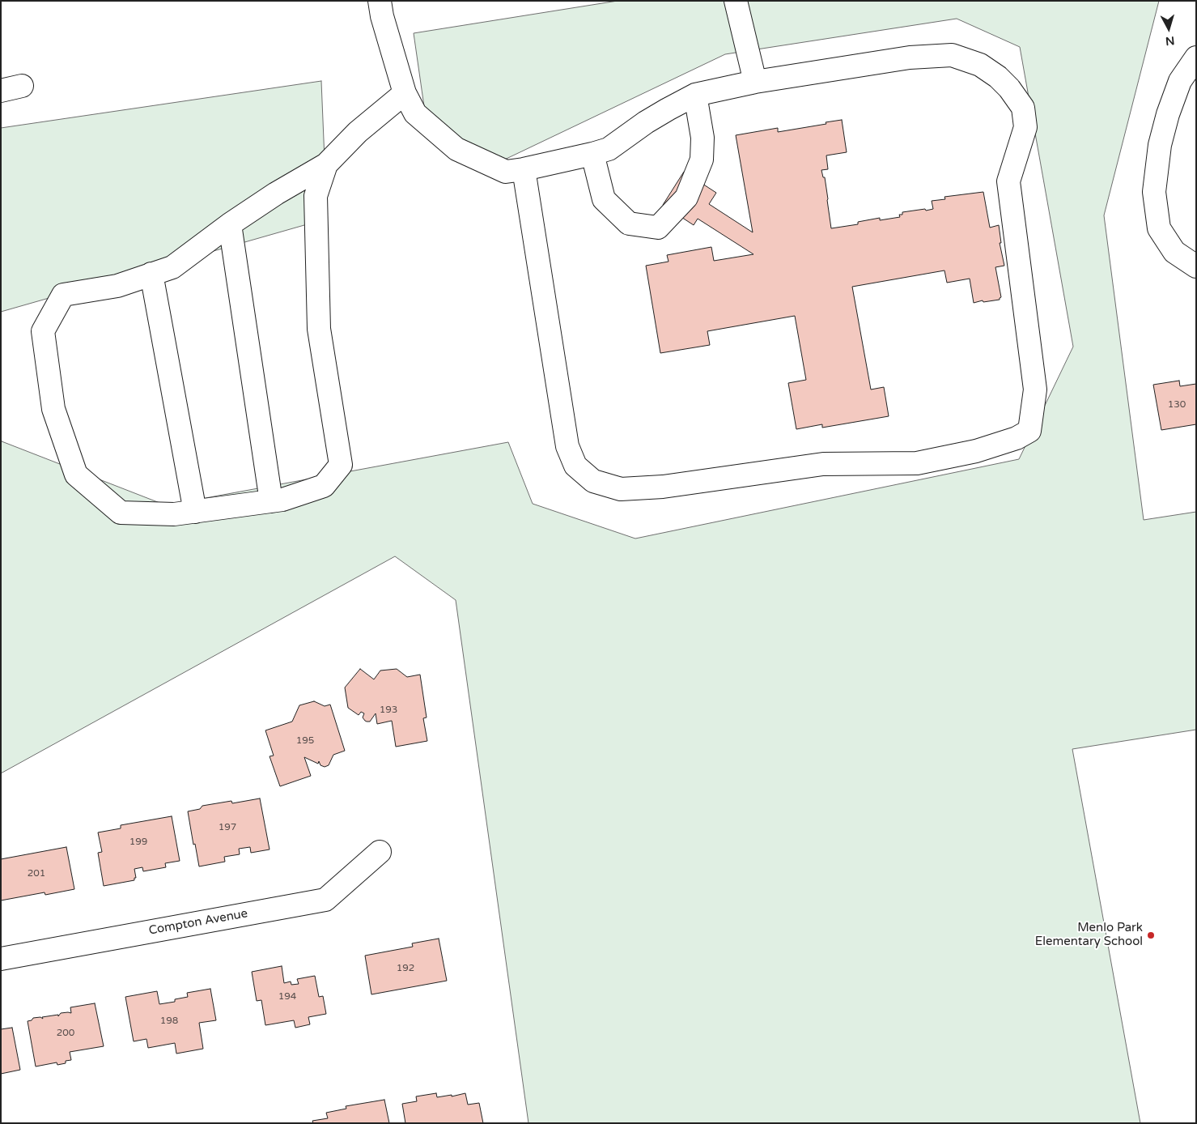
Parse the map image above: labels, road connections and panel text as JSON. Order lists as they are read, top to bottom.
{
  "streets": {
    "street": ["Compton Avenue"]
  },
  "places": ["Menlo Park Elementary School"],
  "house_numbers": [
    "130",
    "193",
    "195",
    "197",
    "199",
    "201",
    "192",
    "194",
    "198",
    "200"
  ],
  "north": "bottom"
}
